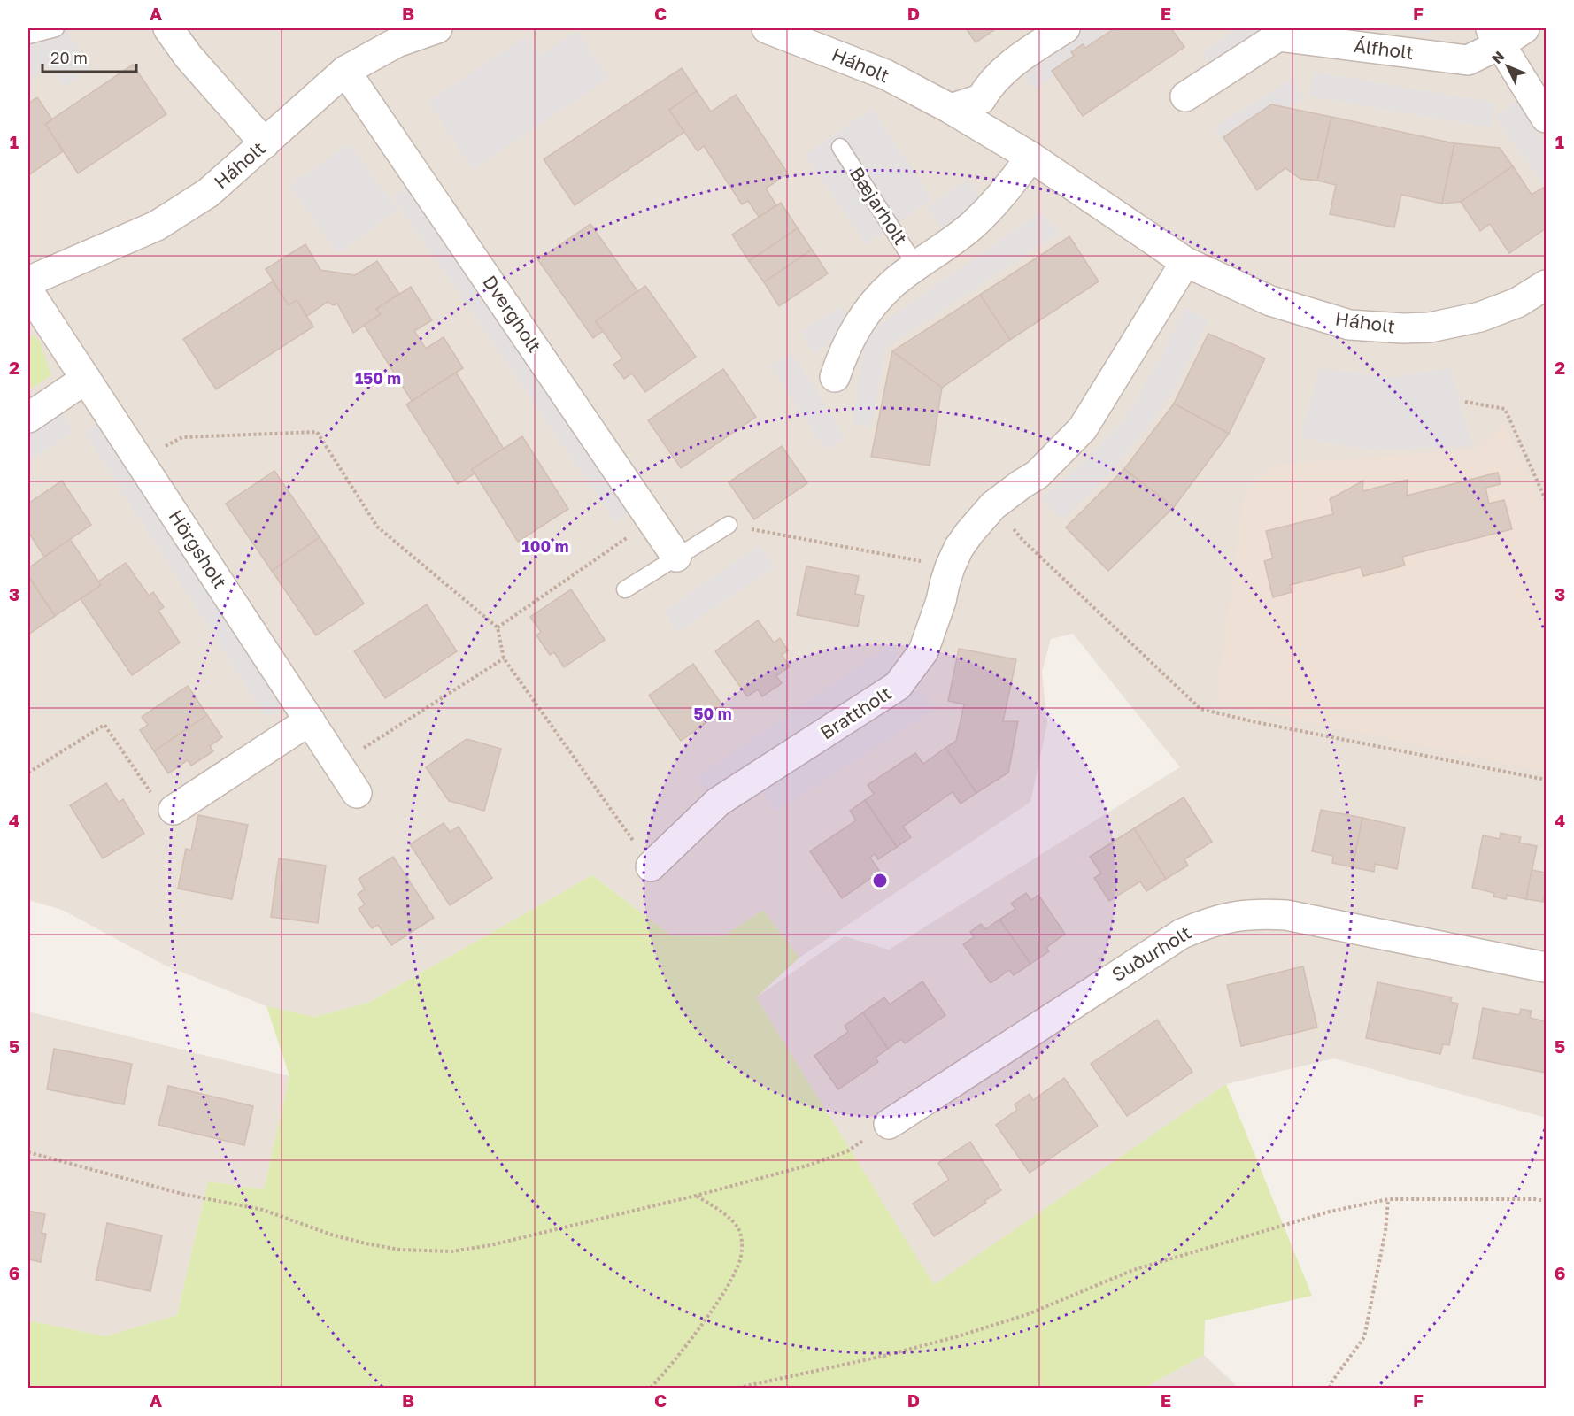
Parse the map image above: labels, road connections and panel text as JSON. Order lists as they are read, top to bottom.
{
  "streets": {
    "street": [
      "Álfholt",
      "Háholt",
      "Bæjarholt",
      "Dvergholt",
      "Hörgsholt",
      "Brattholt",
      "Suðurholt"
    ]
  },
  "crossings": [
    ["Háholt", "Bæjarholt"],
    ["Háholt", "Dvergholt"]
  ],
  "scale_bar": "20 m",
  "north": "top left",
  "grid": {
    "columns": [
      "A",
      "B",
      "C",
      "D",
      "E",
      "F"
    ],
    "rows": [
      "1",
      "2",
      "3",
      "4",
      "5",
      "6"
    ]
  },
  "rings": ["150 m", "100 m", "50 m"]
}
